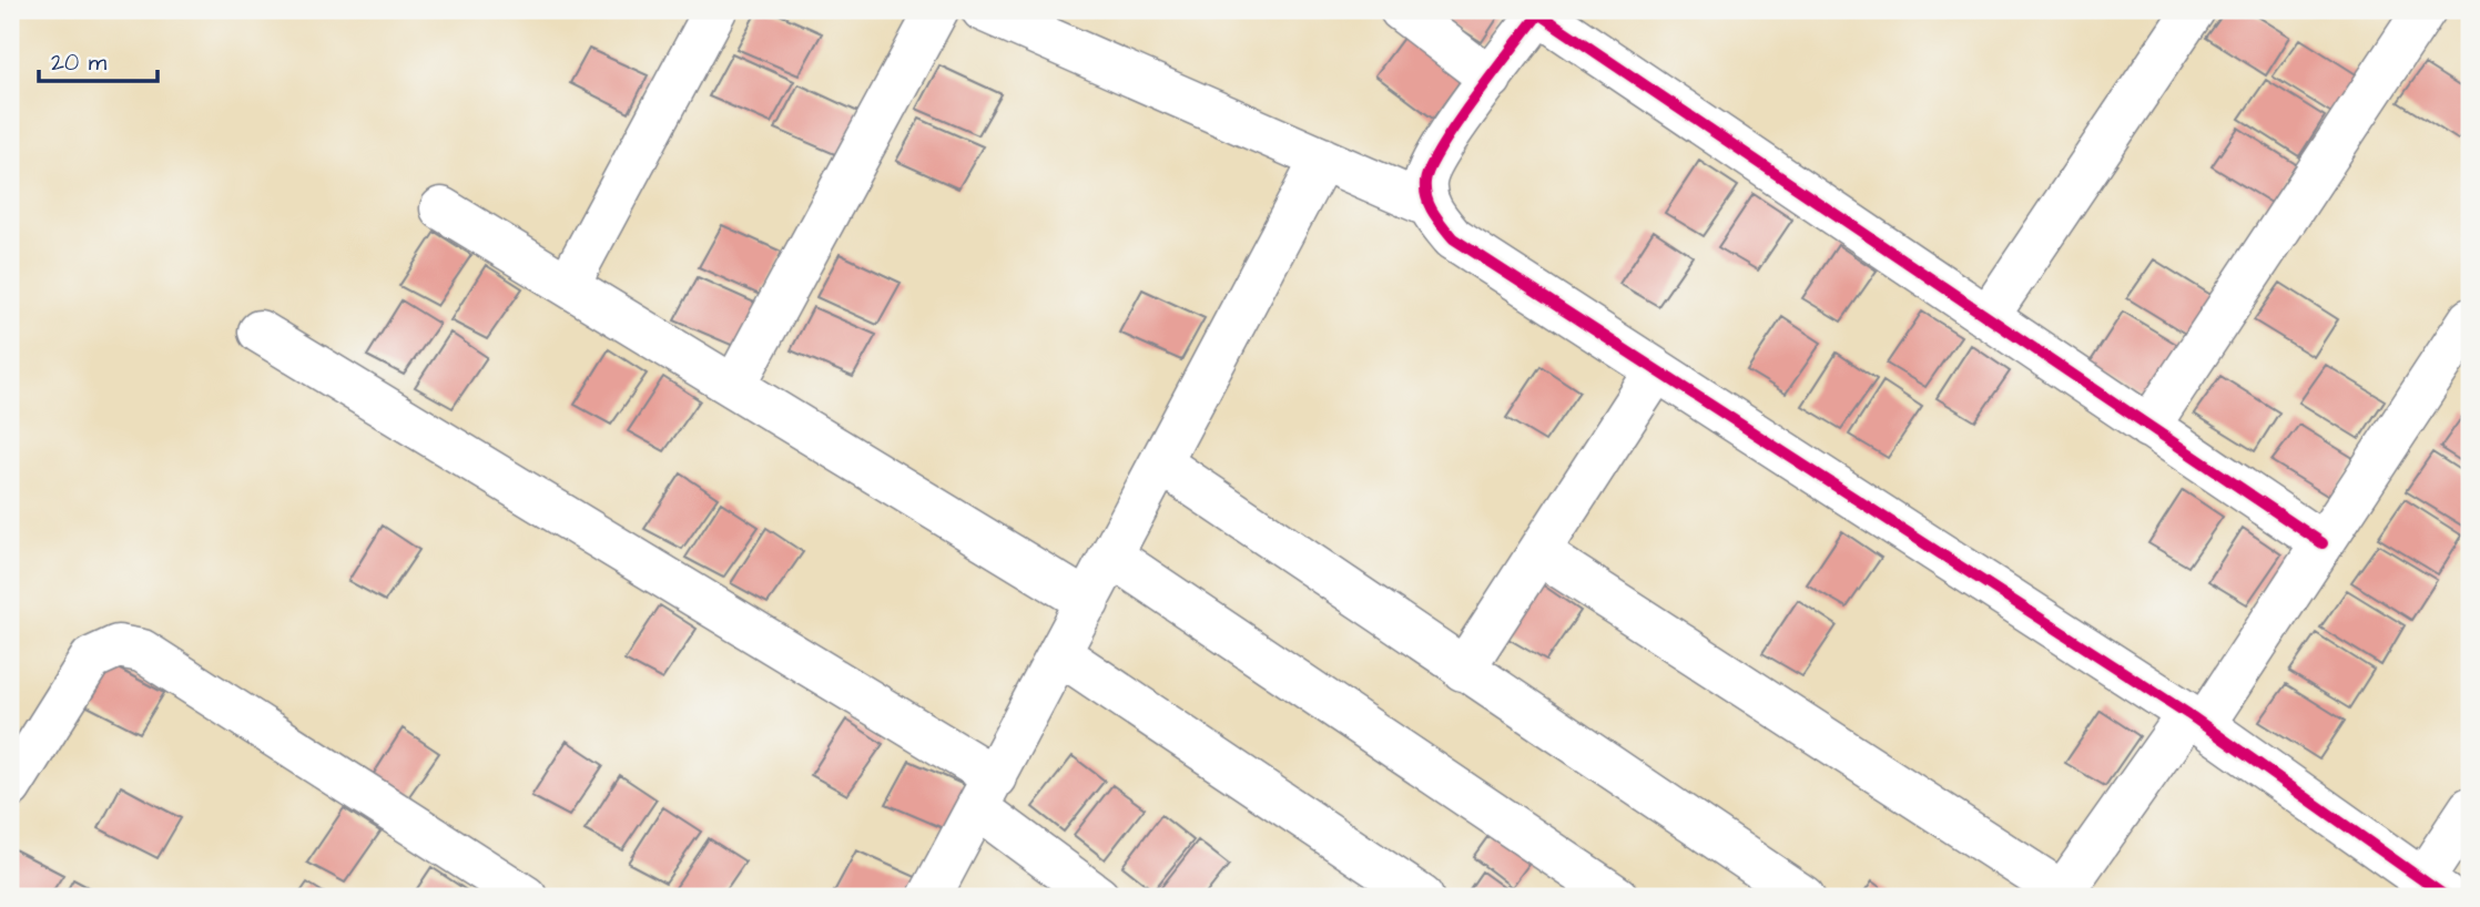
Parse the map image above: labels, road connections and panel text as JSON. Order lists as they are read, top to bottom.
{
  "scale_bar": "20 m"
}
